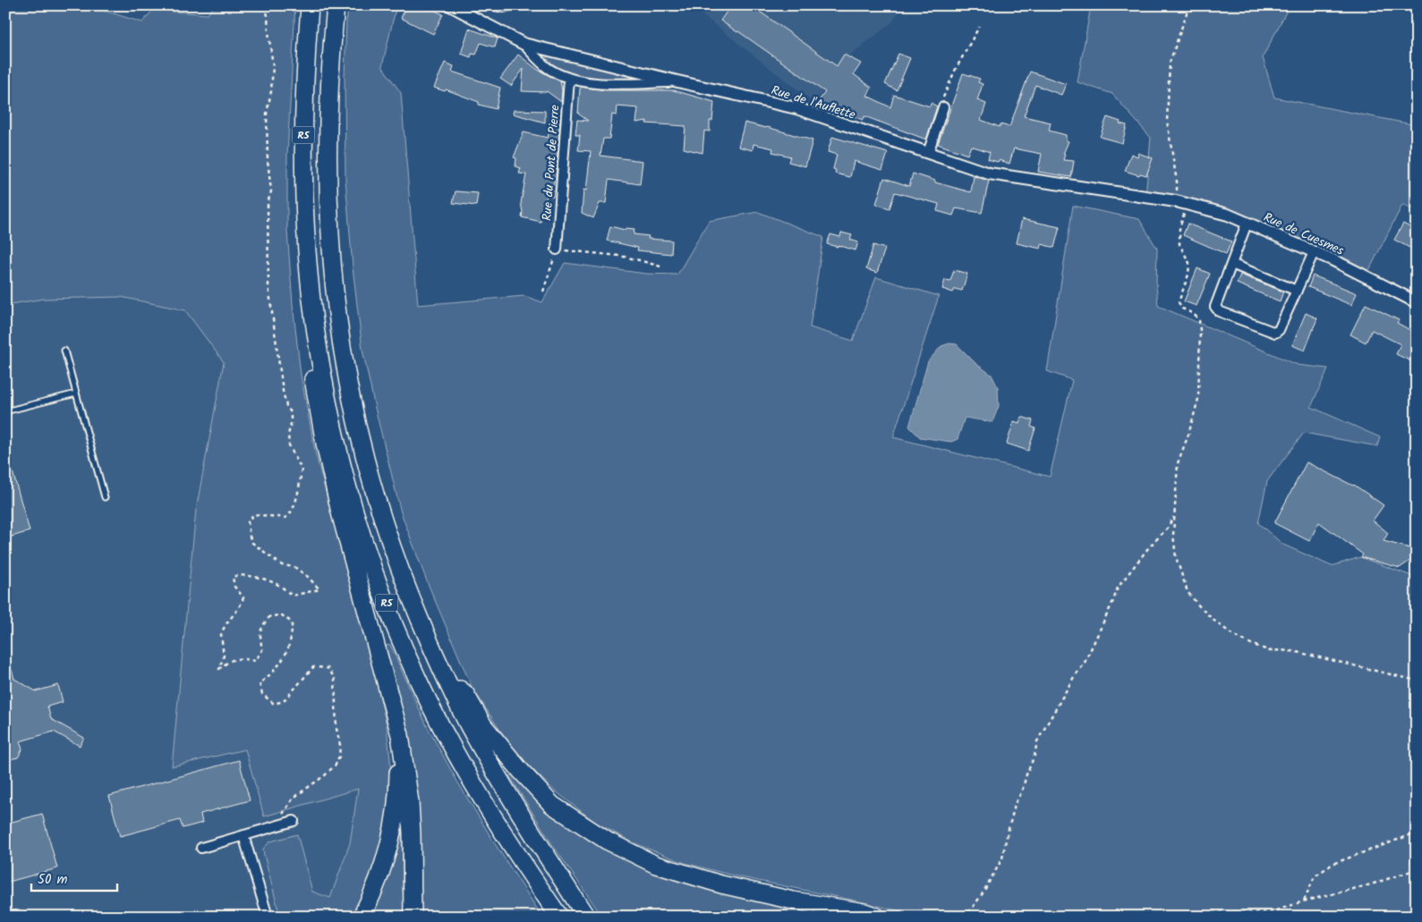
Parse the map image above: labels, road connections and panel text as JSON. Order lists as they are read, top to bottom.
{
  "streets": {
    "highway": ["R5"],
    "street": ["Rue de l'Auflette", "Rue du Pont de Pierre", "Rue de Cuesmes"]
  },
  "crossings": [
    ["Rue de l'Auflette", "Rue de Cuesmes"]
  ],
  "scale_bar": "50 m"
}
